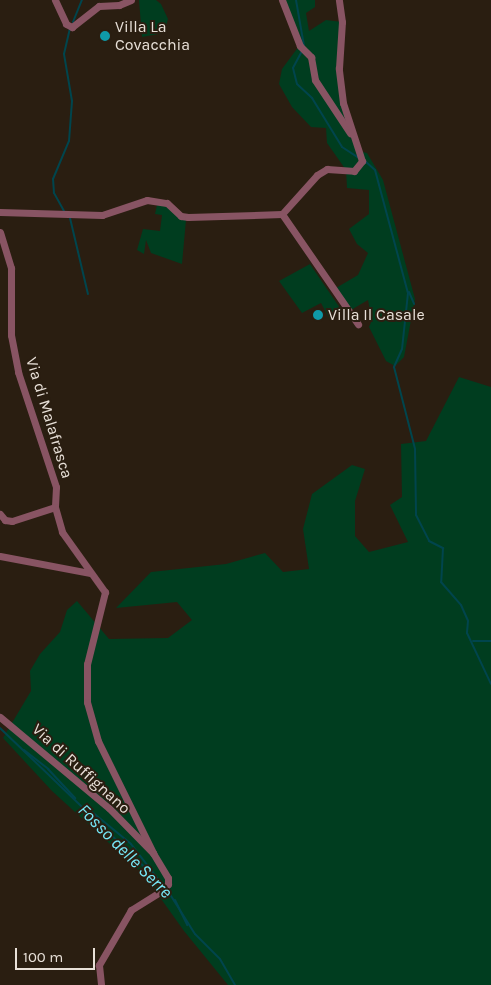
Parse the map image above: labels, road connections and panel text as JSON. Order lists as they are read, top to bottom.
{
  "streets": {
    "street": ["Via di Malafrasca", "Via di Ruffignano"]
  },
  "crossings": [
    ["Via di Malafrasca", "Via di Ruffignano"]
  ],
  "water": ["Fosso delle Serre"],
  "places": ["Villa La Covacchia", "Villa Il Casale"],
  "scale_bar": "100 m"
}
